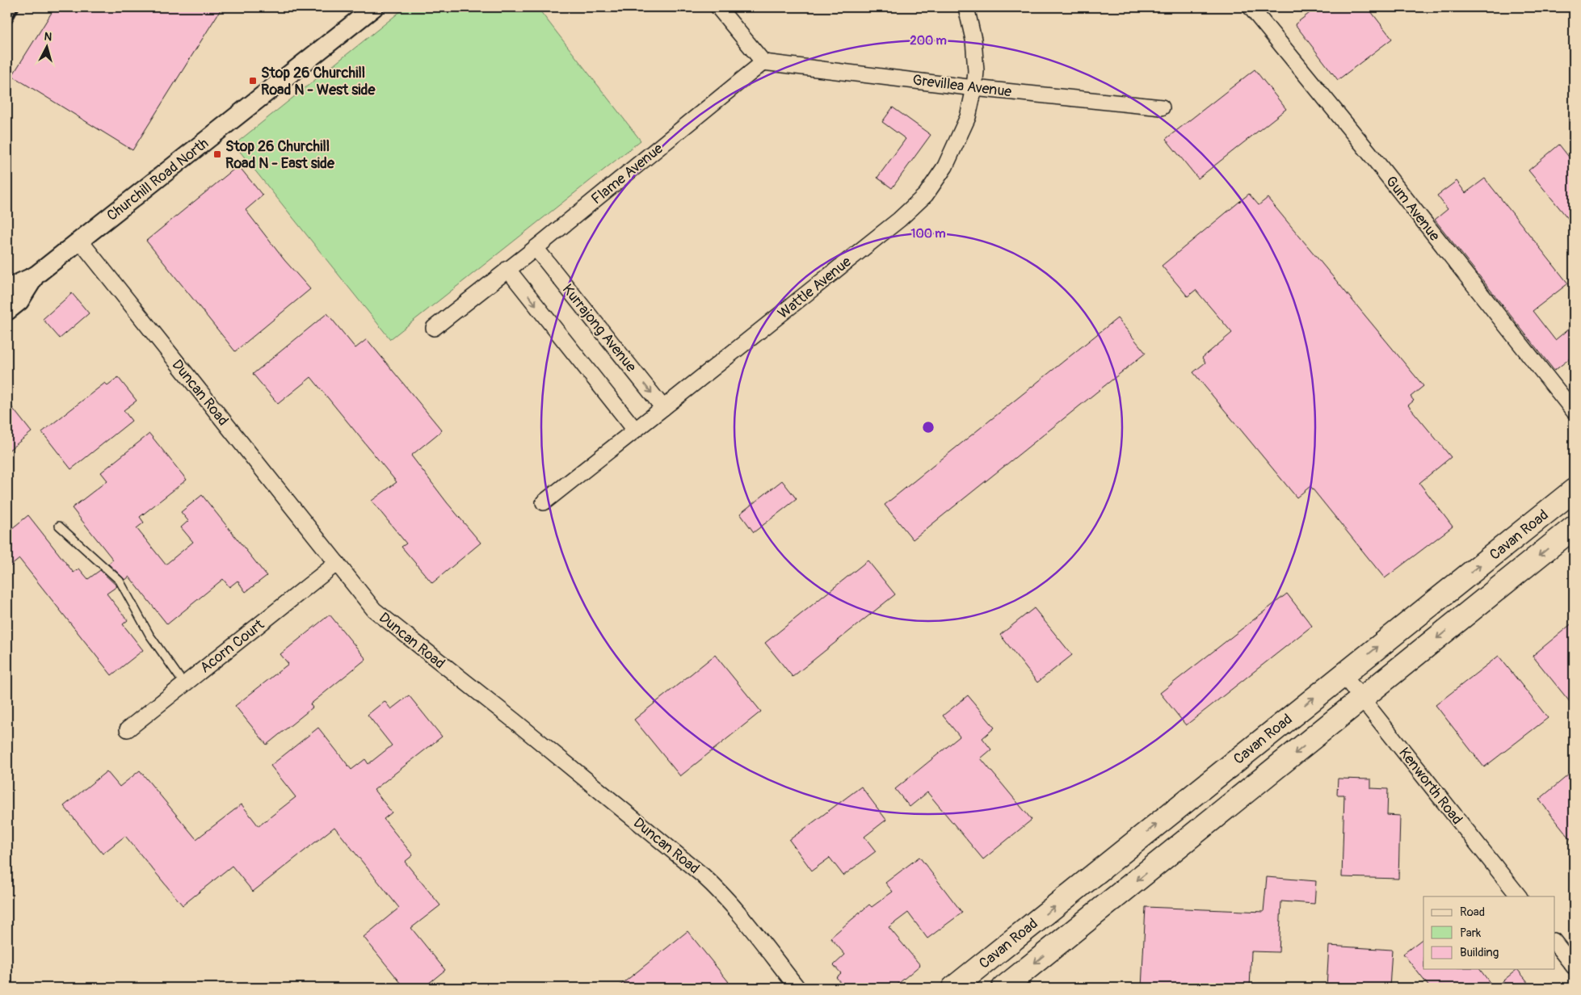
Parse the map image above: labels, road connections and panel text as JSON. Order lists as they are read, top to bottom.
{
  "streets": {
    "main road": ["Cavan Road"],
    "street": [
      "Grevillea Avenue",
      "Flame Avenue",
      "Churchill Road North",
      "Gum Avenue",
      "Wattle Avenue",
      "Kurrajong Avenue",
      "Duncan Road",
      "Acorn Court",
      "Kenworth Road"
    ]
  },
  "crossings": [
    ["Grevillea Avenue", "Flame Avenue"],
    ["Grevillea Avenue", "Wattle Avenue"],
    ["Flame Avenue", "Kurrajong Avenue"],
    ["Churchill Road North", "Duncan Road"],
    ["Wattle Avenue", "Kurrajong Avenue"],
    ["Duncan Road", "Acorn Court"],
    ["Cavan Road", "Kenworth Road"]
  ],
  "places": {
    "transit": ["Stop 26 Churchill Road N - West side", "Stop 26 Churchill Road N - East side"]
  },
  "legend": ["Road", "Park", "Building"],
  "north": "top",
  "rings": ["200 m", "100 m"]
}
